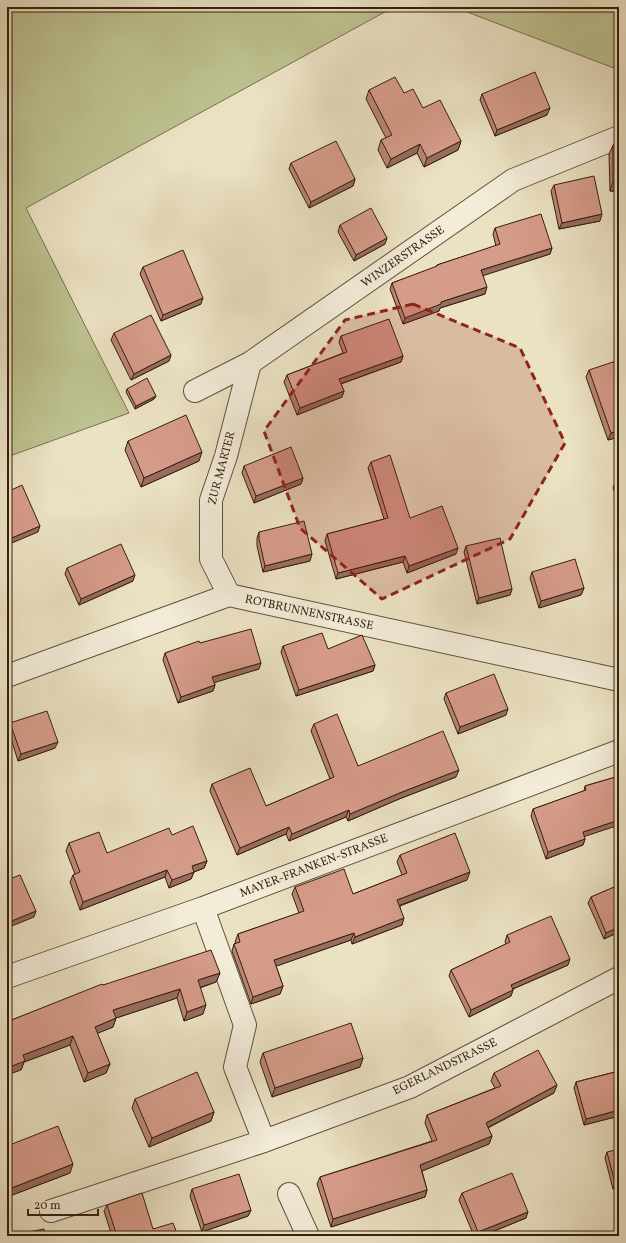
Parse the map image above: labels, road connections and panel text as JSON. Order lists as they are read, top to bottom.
{
  "streets": {
    "street": [
      "WINZERSTRASSE",
      "ZUR MARTER",
      "ROTBRUNNENSTRASSE",
      "MAYER-FRANKEN-STRASSE",
      "EGERLANDSTRASSE"
    ]
  },
  "crossings": [
    ["WINZERSTRASSE", "ZUR MARTER"],
    ["ZUR MARTER", "ROTBRUNNENSTRASSE"]
  ],
  "scale_bar": "20 m"
}
